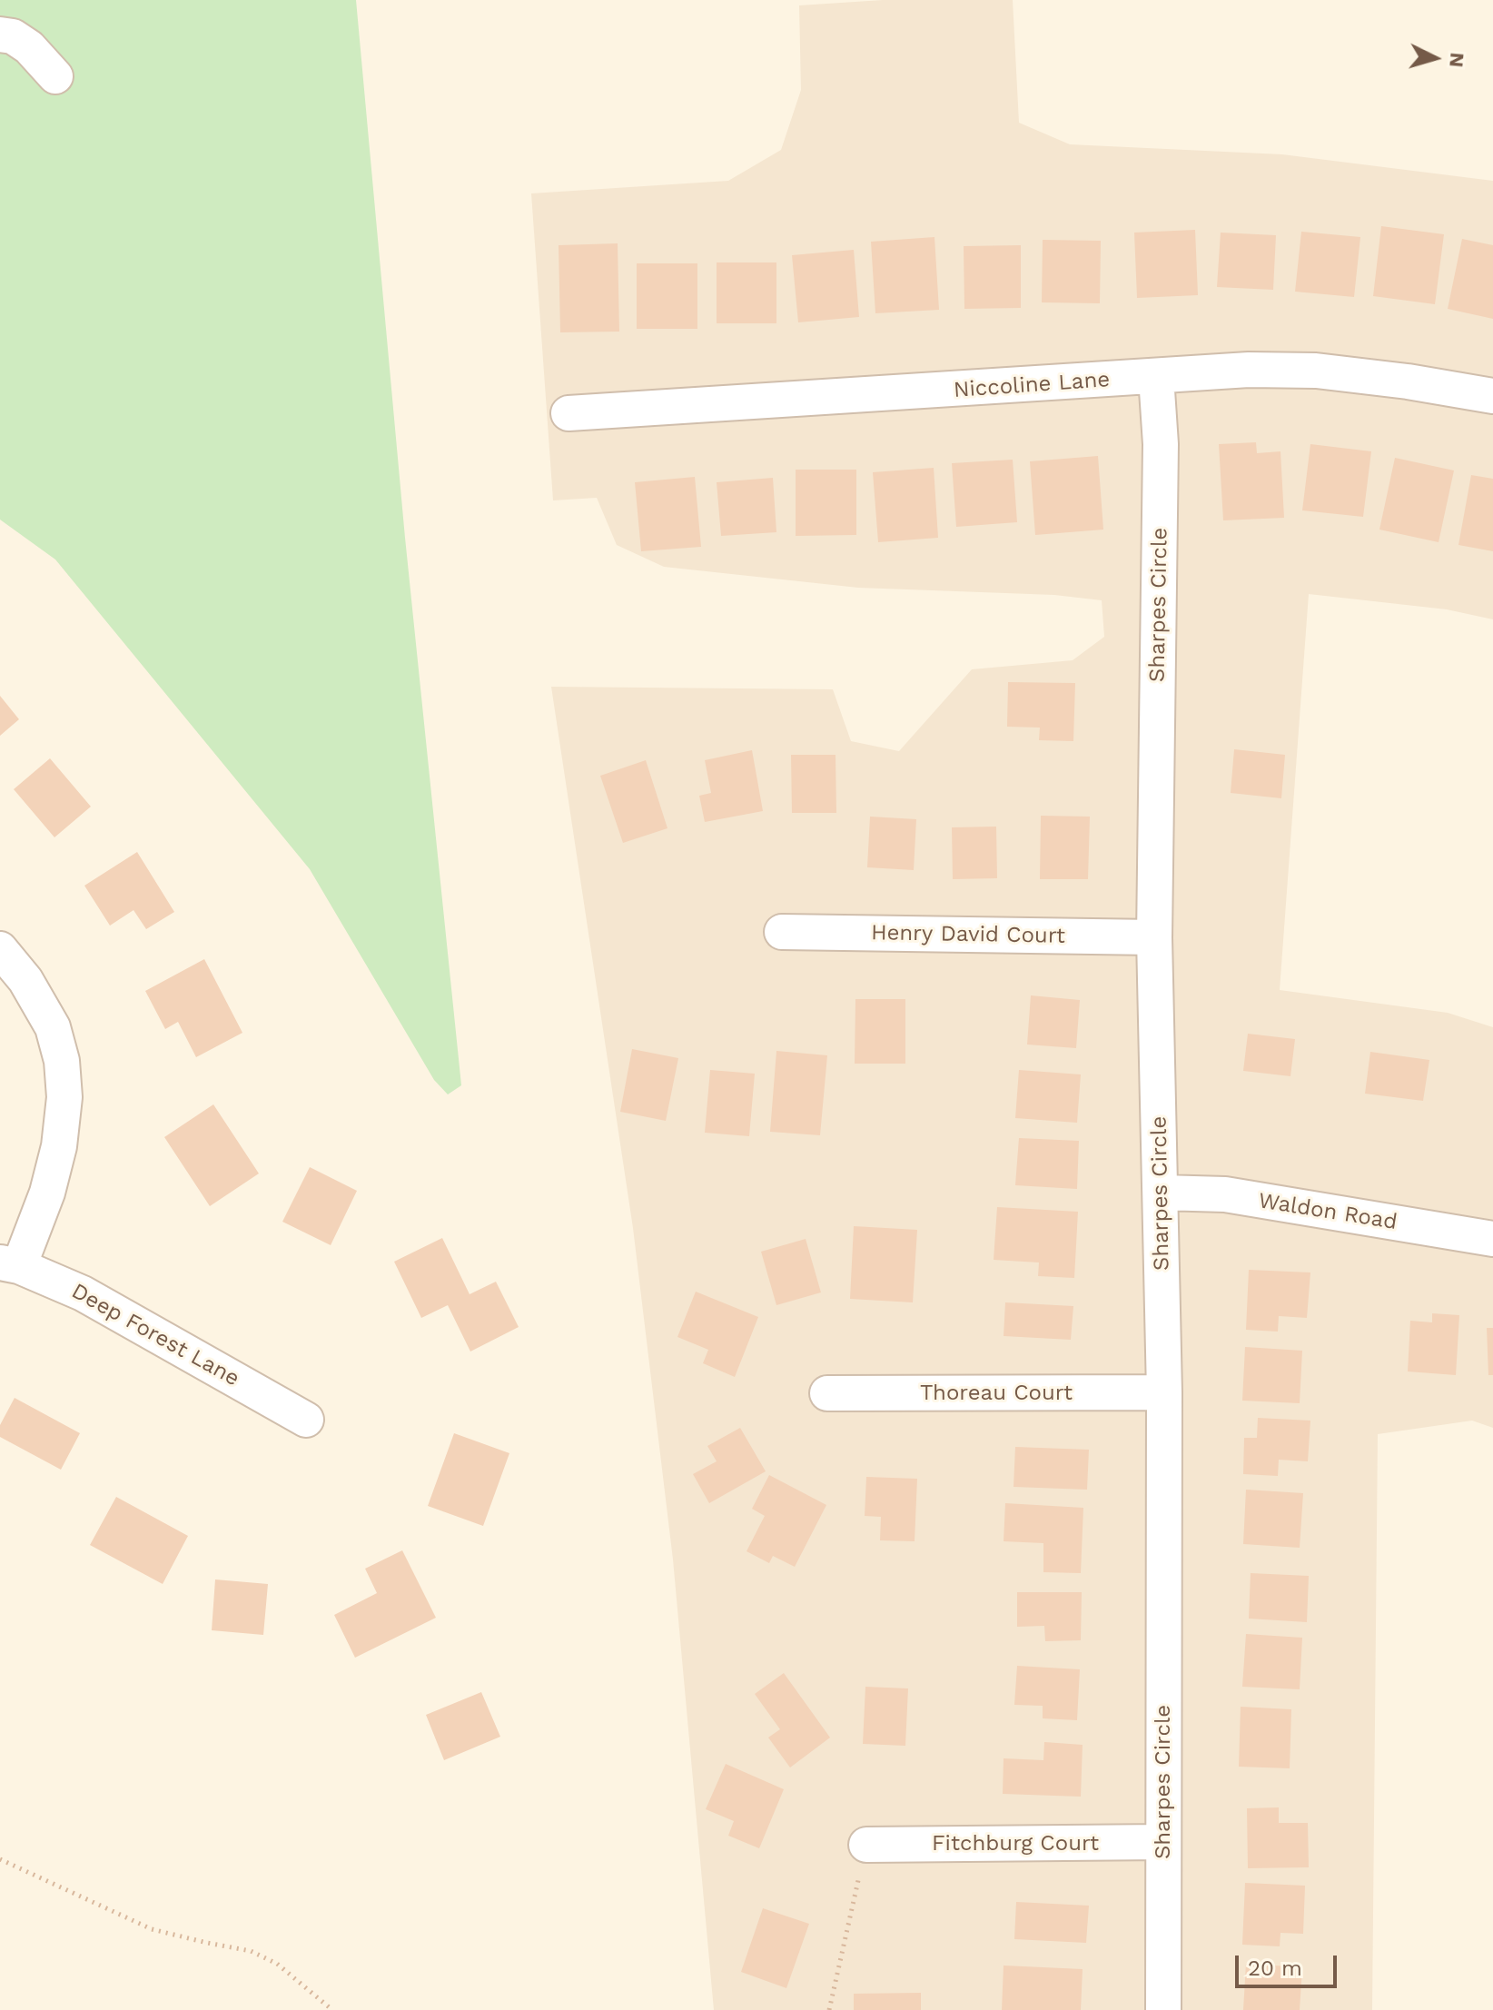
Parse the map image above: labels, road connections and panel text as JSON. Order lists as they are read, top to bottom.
{
  "streets": {
    "street": [
      "Niccoline Lane",
      "Sharpes Circle",
      "Henry David Court",
      "Waldon Road",
      "Deep Forest Lane",
      "Thoreau Court",
      "Fitchburg Court"
    ]
  },
  "crossings": [
    ["Niccoline Lane", "Sharpes Circle"],
    ["Sharpes Circle", "Henry David Court"],
    ["Sharpes Circle", "Waldon Road"],
    ["Sharpes Circle", "Thoreau Court"],
    ["Sharpes Circle", "Fitchburg Court"]
  ],
  "scale_bar": "20 m",
  "north": "right"
}
